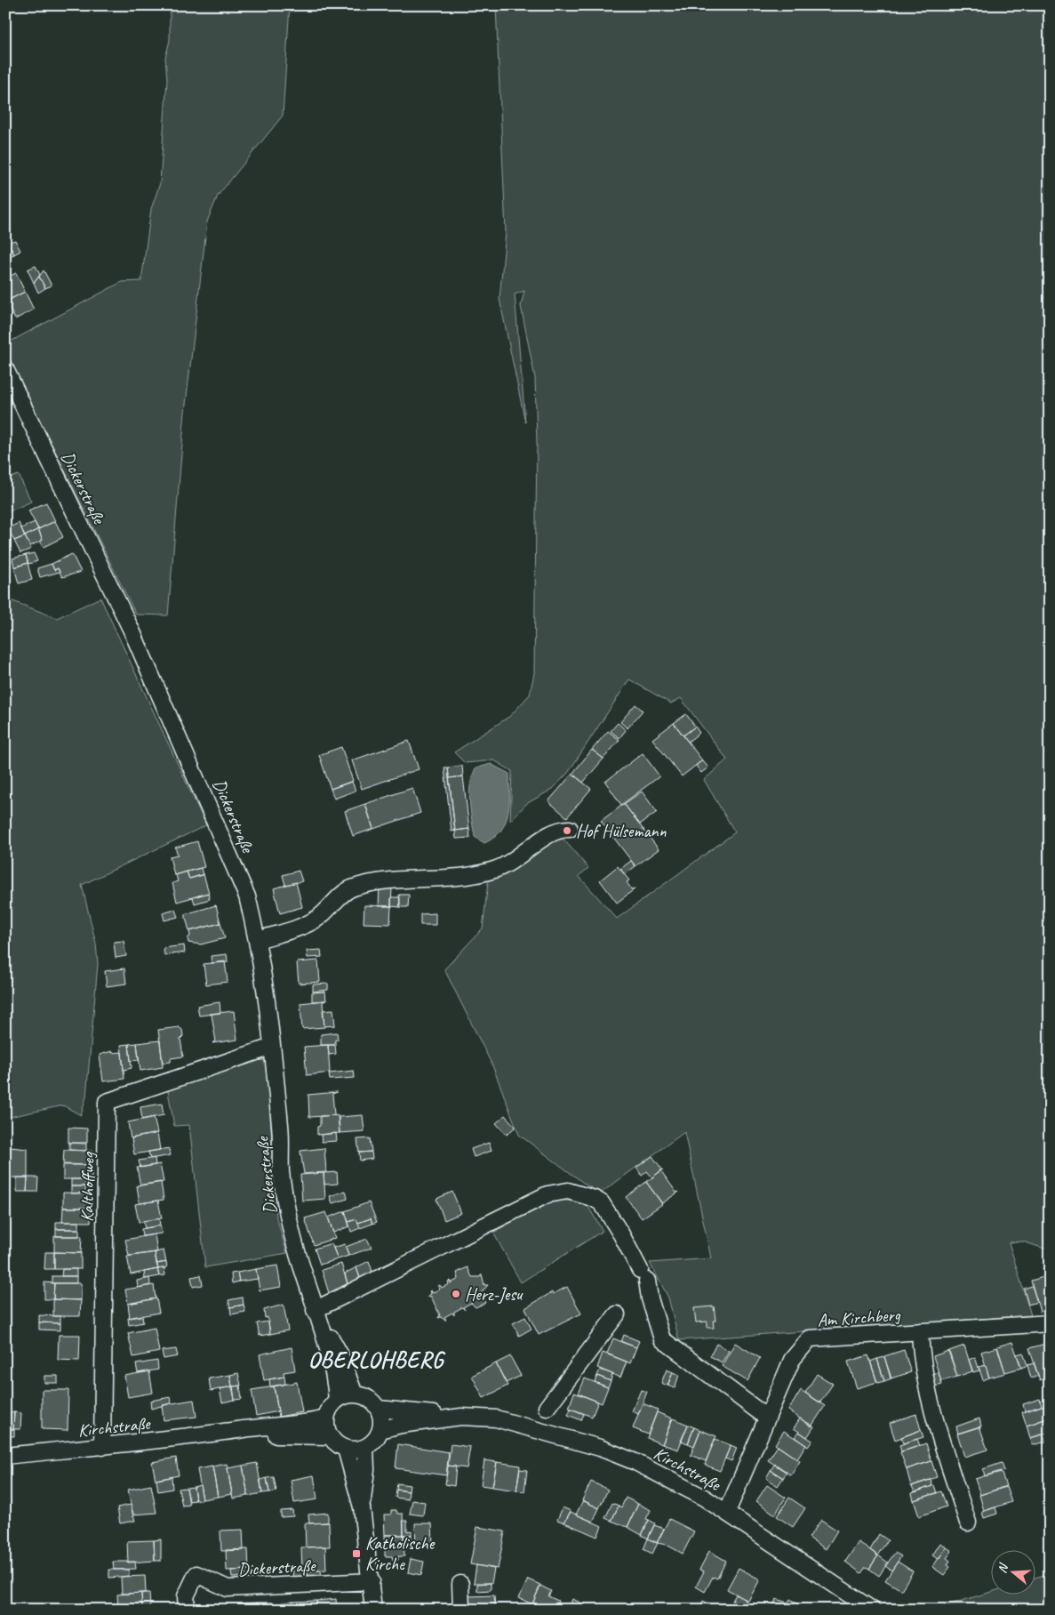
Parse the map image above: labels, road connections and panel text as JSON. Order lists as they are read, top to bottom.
{
  "streets": {
    "street": [
      "Dickerstraße",
      "Kalthoffweg",
      "Am Kirchberg",
      "Kirchstraße"
    ]
  },
  "crossings": [
    ["Dickerstraße", "Kalthoffweg"],
    ["Dickerstraße", "Kirchstraße"],
    ["Kalthoffweg", "Kirchstraße"],
    ["Am Kirchberg", "Kirchstraße"]
  ],
  "districts": ["OBERLOHBERG"],
  "places": {
    "other": ["Hof Hülsemann", "Herz-Jesu"],
    "transit": ["Katholische Kirche"]
  },
  "north": "left"
}
